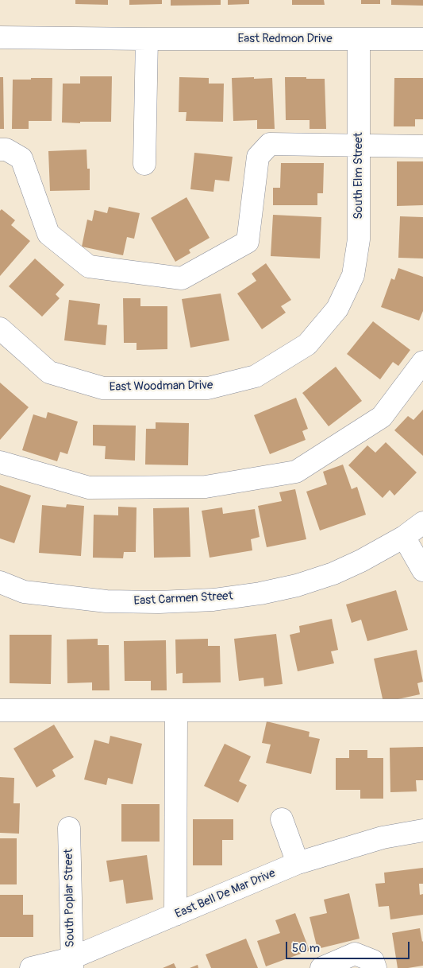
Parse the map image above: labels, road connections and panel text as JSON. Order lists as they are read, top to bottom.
{
  "streets": {
    "street": [
      "East Redmon Drive",
      "South Elm Street",
      "East Woodman Drive",
      "East Carmen Street",
      "East Bell De Mar Drive",
      "South Poplar Street"
    ]
  },
  "crossings": [
    ["East Redmon Drive", "South Elm Street"],
    ["South Elm Street", "East Woodman Drive"],
    ["East Bell De Mar Drive", "South Poplar Street"]
  ],
  "scale_bar": "50 m"
}
